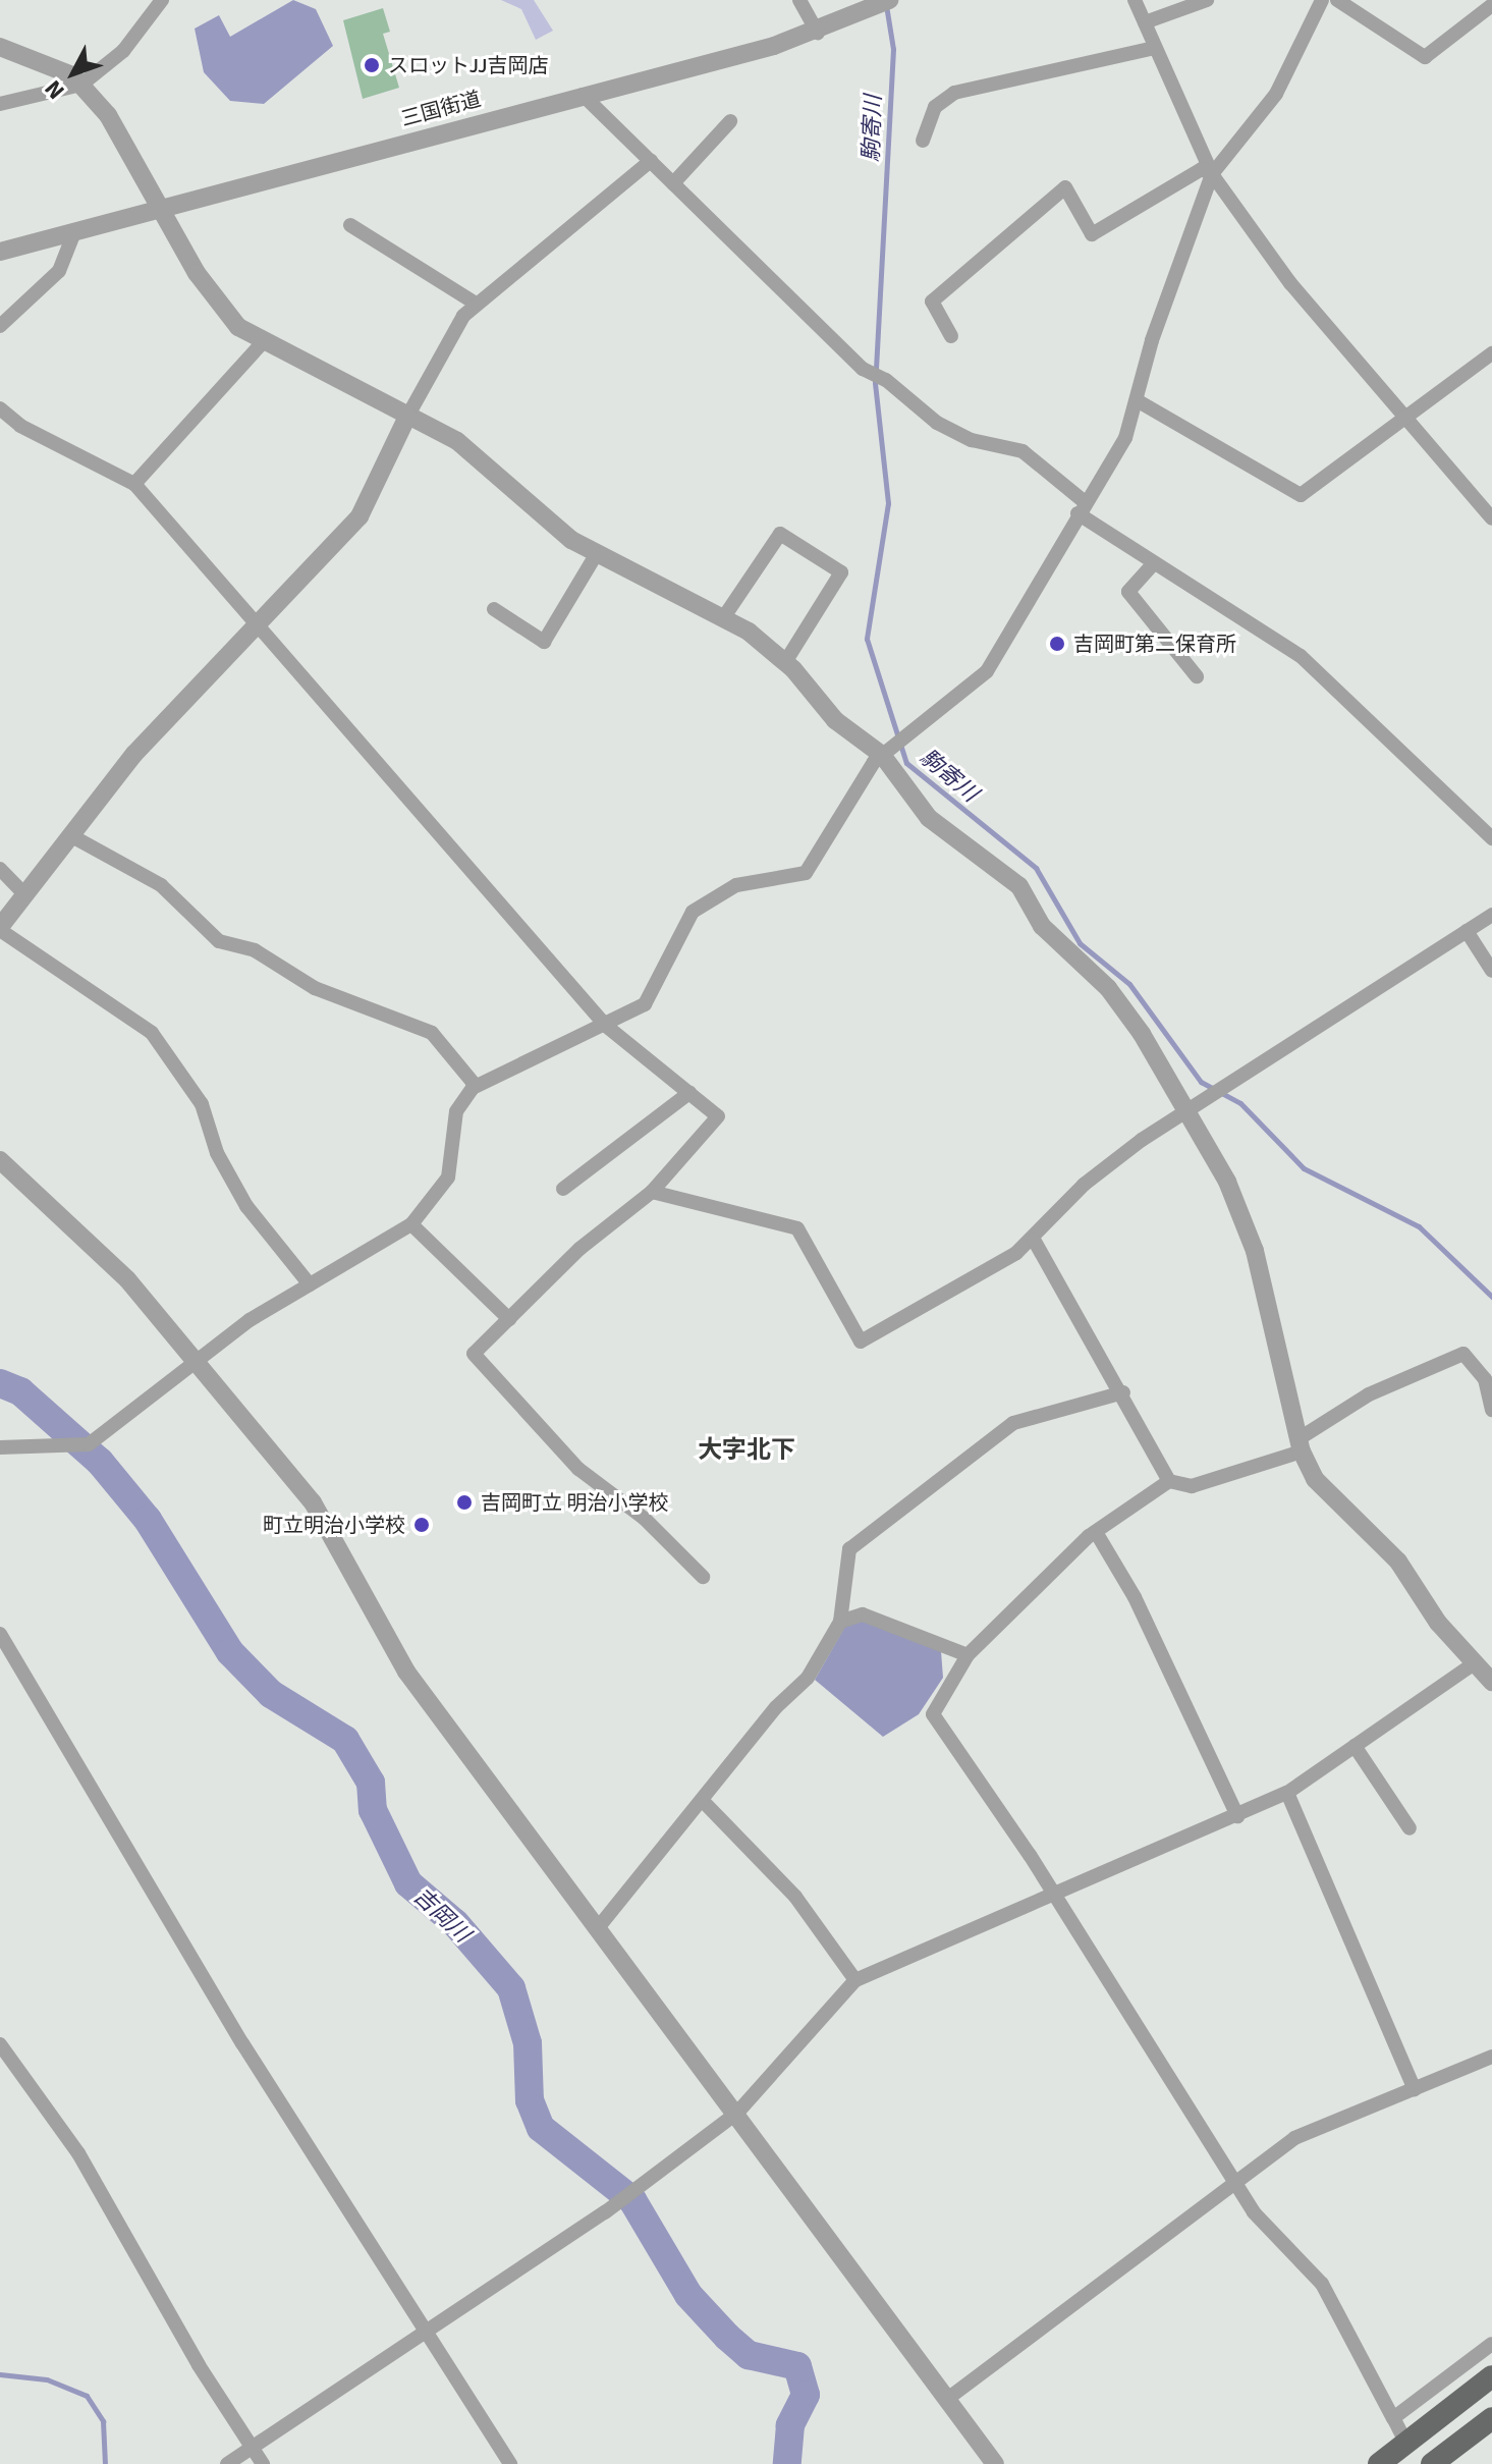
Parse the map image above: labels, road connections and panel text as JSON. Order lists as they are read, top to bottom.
{
  "streets": {
    "street": ["三国街道"]
  },
  "districts": ["大字北下"],
  "water": ["駒寄川", "吉岡川"],
  "places": [
    "スロットJJ吉岡店",
    "吉岡町第二保育所",
    "吉岡町立 明治小学校",
    "町立明治小学校"
  ],
  "north": "bottom left"
}
